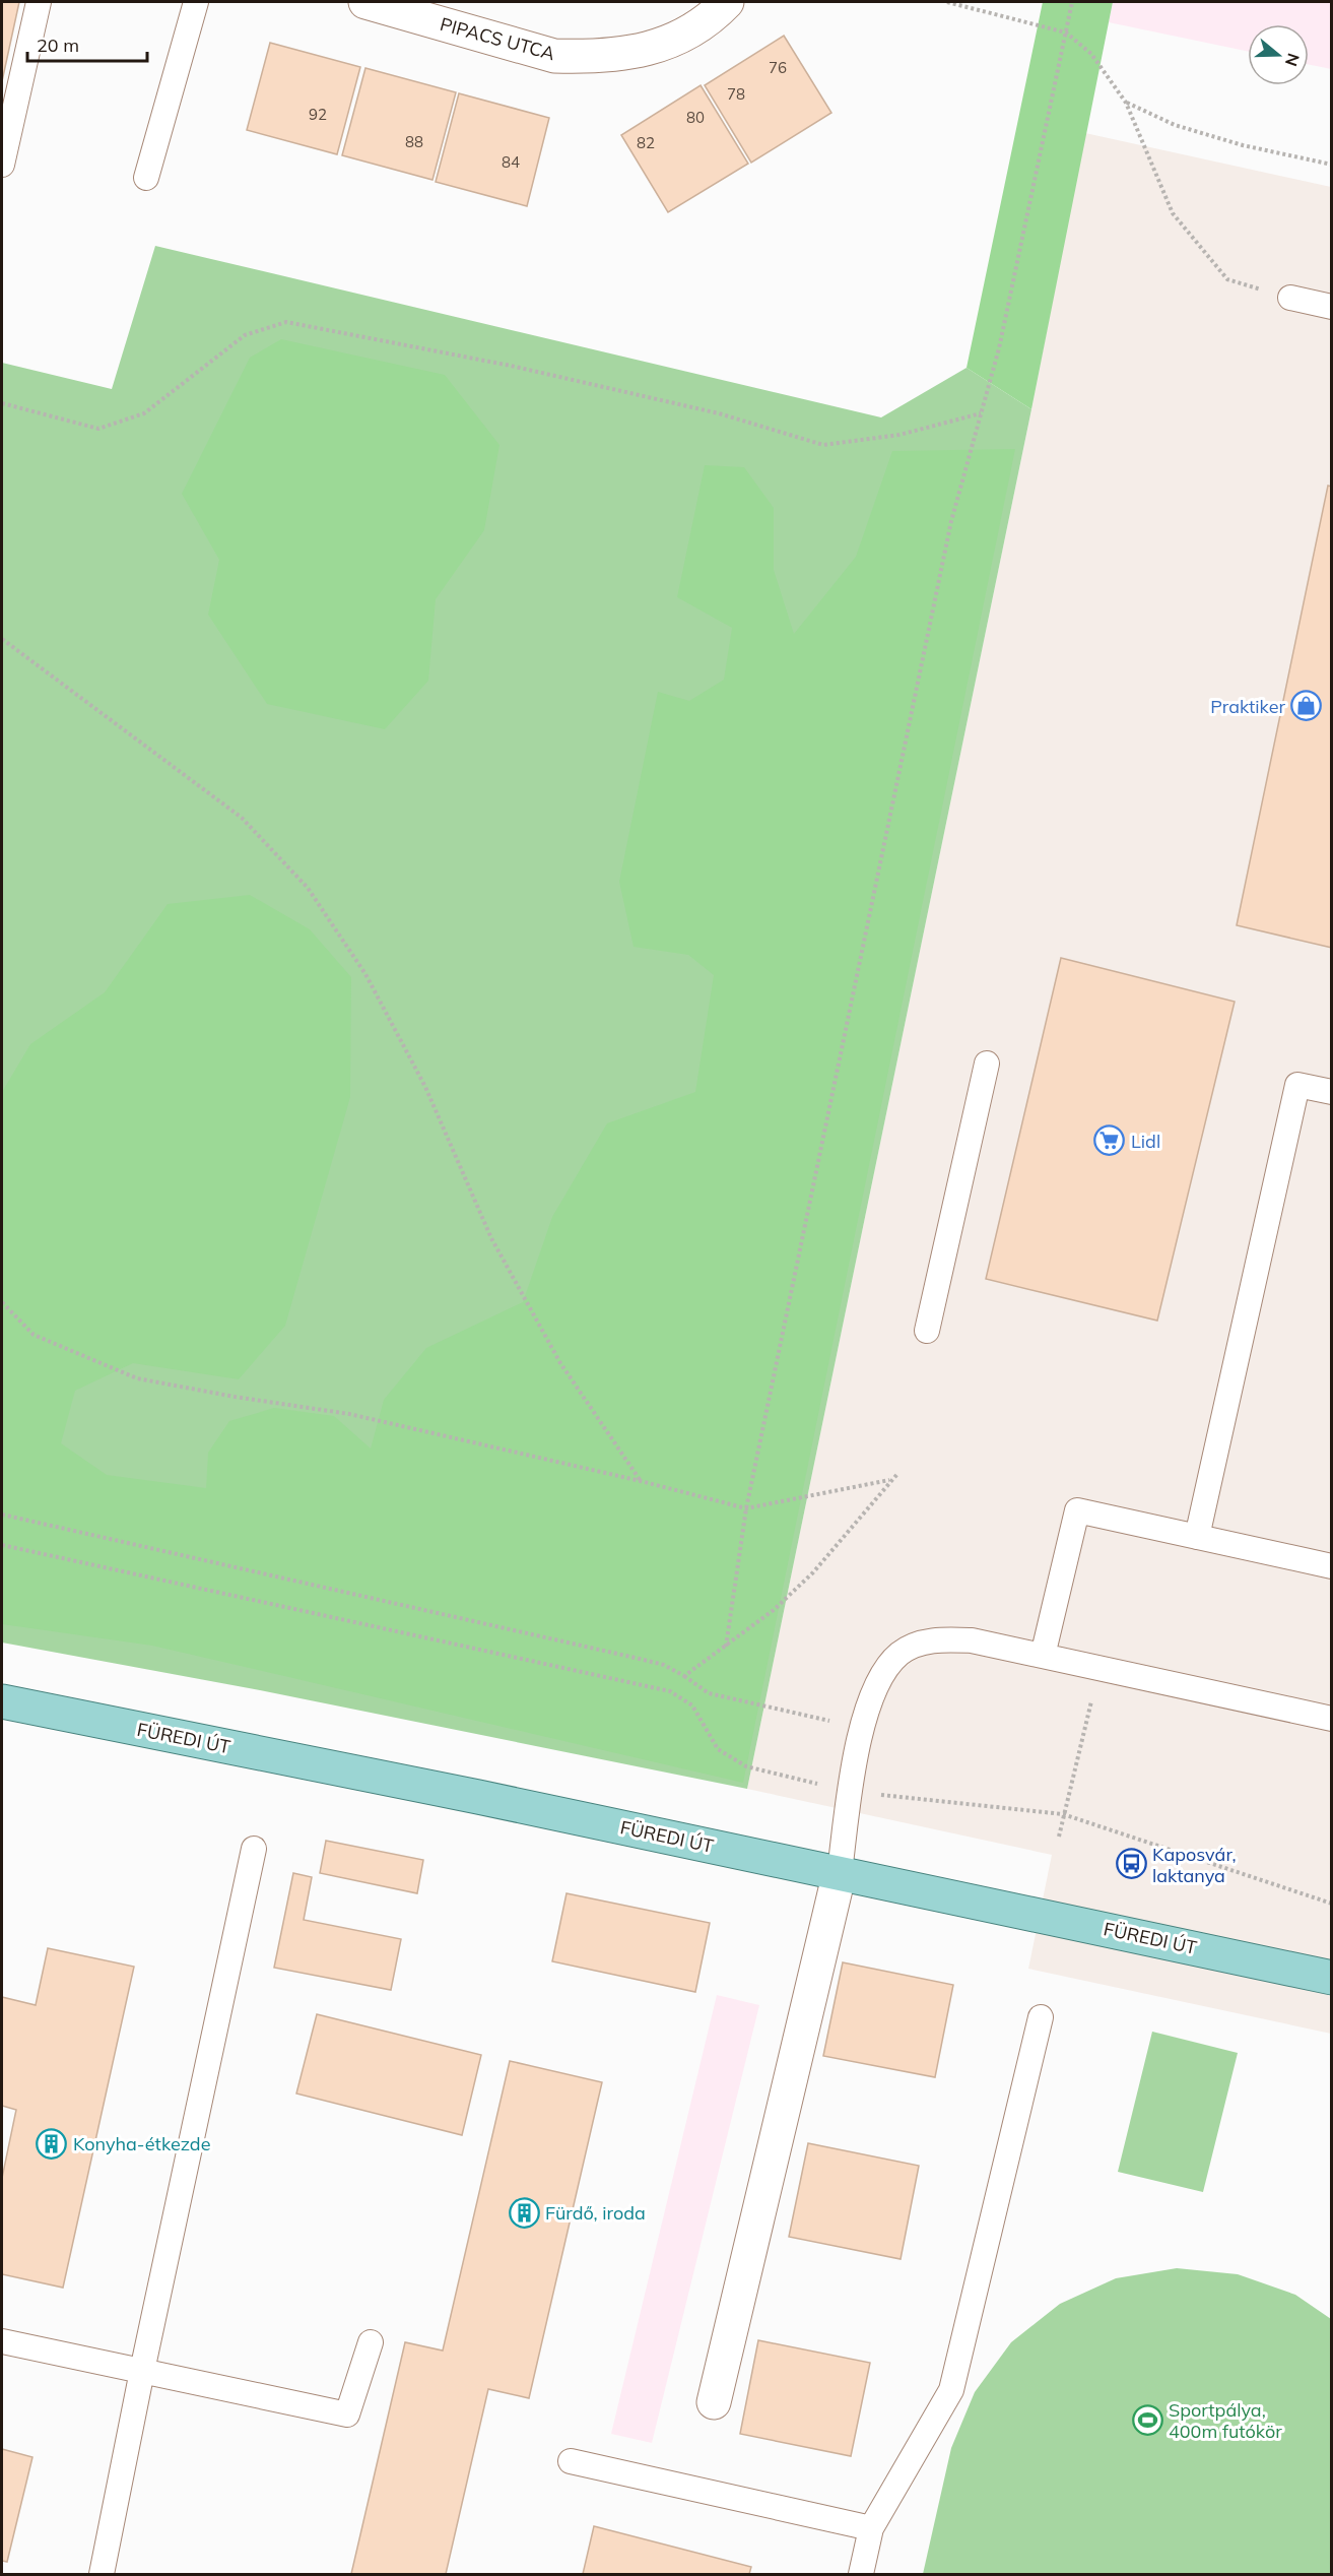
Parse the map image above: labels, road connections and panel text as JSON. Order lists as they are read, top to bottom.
{
  "streets": {
    "main road": ["FÜREDI ÚT"],
    "street": ["PIPACS UTCA"]
  },
  "places": {
    "shop": ["Praktiker"],
    "supermarket": ["Lidl"],
    "bus stop": ["Kaposvár, laktanya"],
    "building": ["Konyha-étkezde", "Fürdő, iroda"],
    "sports": ["Sportpálya, 400m futókör"]
  },
  "house_numbers": [
    "76",
    "78",
    "92",
    "80",
    "88",
    "82",
    "84"
  ],
  "scale_bar": "20 m",
  "north": "right"
}
